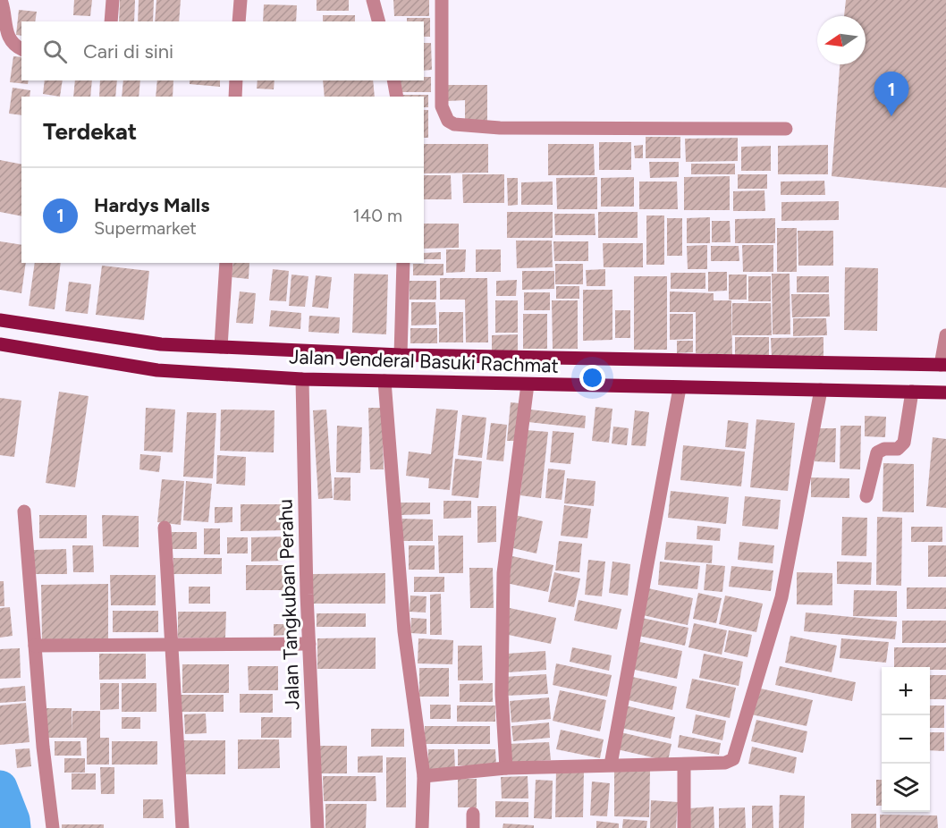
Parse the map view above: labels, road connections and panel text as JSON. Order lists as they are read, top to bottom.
{
  "streets": {
    "main road": ["Jalan Jenderal Basuki Rachmat"],
    "street": ["Jalan Tangkuban Perahu"]
  },
  "crossings": [
    ["Jalan Jenderal Basuki Rachmat", "Jalan Tangkuban Perahu"]
  ],
  "north": "left",
  "page": {
    "search": "Cari di sini",
    "pins": "1",
    "heading": "Terdekat",
    "list": [
      {
        "mark": "1",
        "name": "Hardys Malls",
        "note": "Supermarket",
        "value": "140 m"
      }
    ],
    "map_buttons": ["+", "−"]
  }
}
